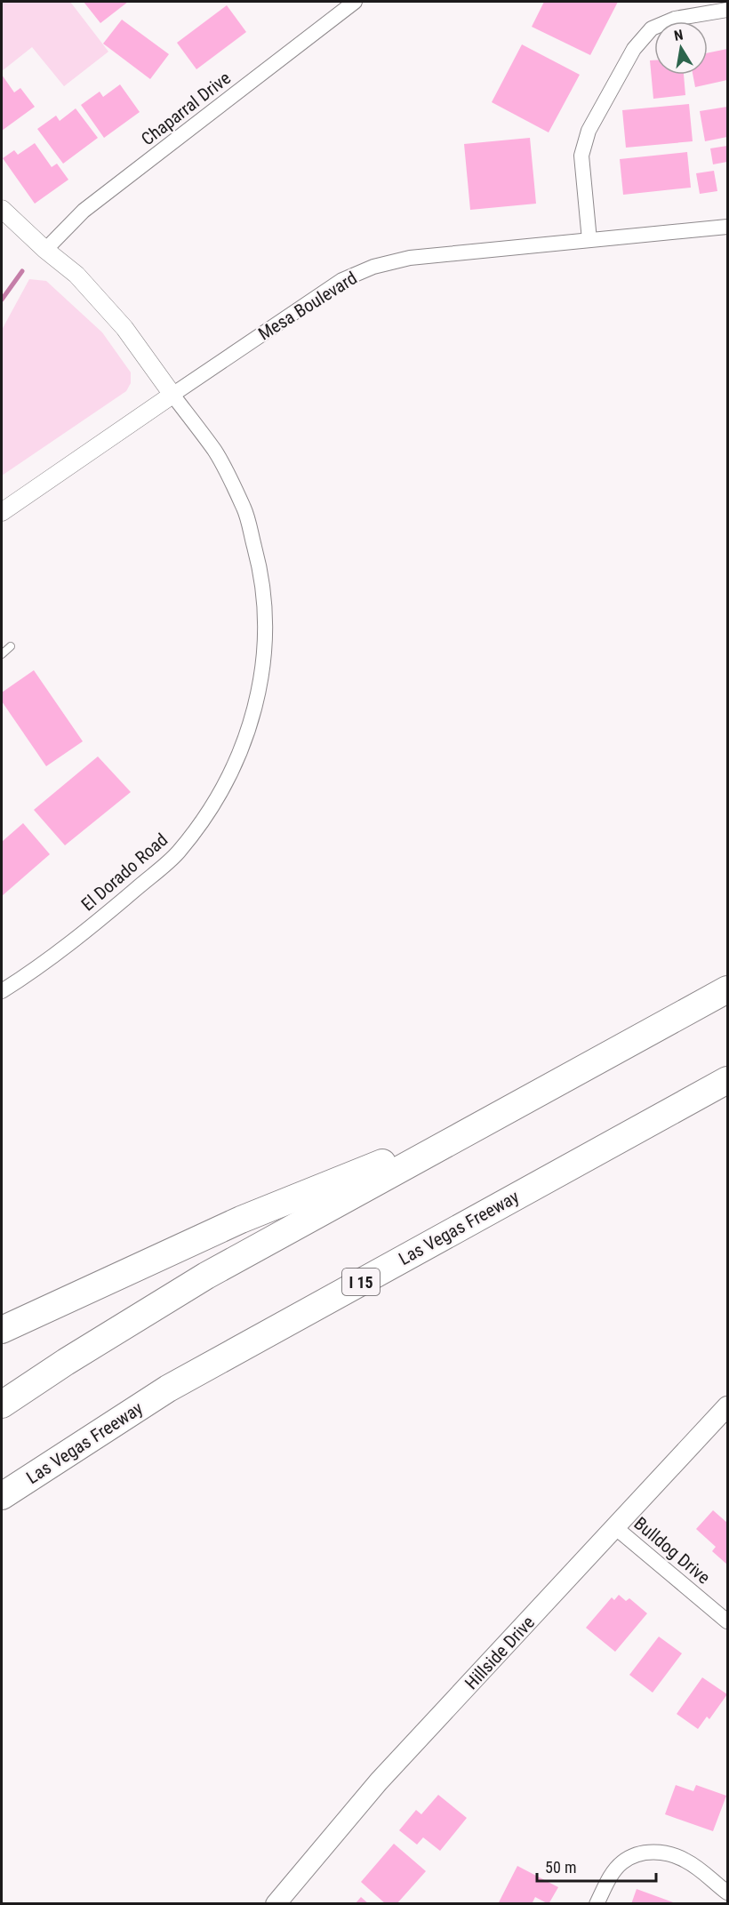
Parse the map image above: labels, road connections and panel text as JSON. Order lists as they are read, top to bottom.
{
  "streets": {
    "highway": ["Las Vegas Freeway", "I 15"],
    "main road": ["Hillside Drive"],
    "street": [
      "Chaparral Drive",
      "Mesa Boulevard",
      "El Dorado Road",
      "Bulldog Drive"
    ]
  },
  "crossings": [
    ["Mesa Boulevard", "El Dorado Road"],
    ["Bulldog Drive", "Hillside Drive"]
  ],
  "scale_bar": "50 m",
  "north": "top"
}
